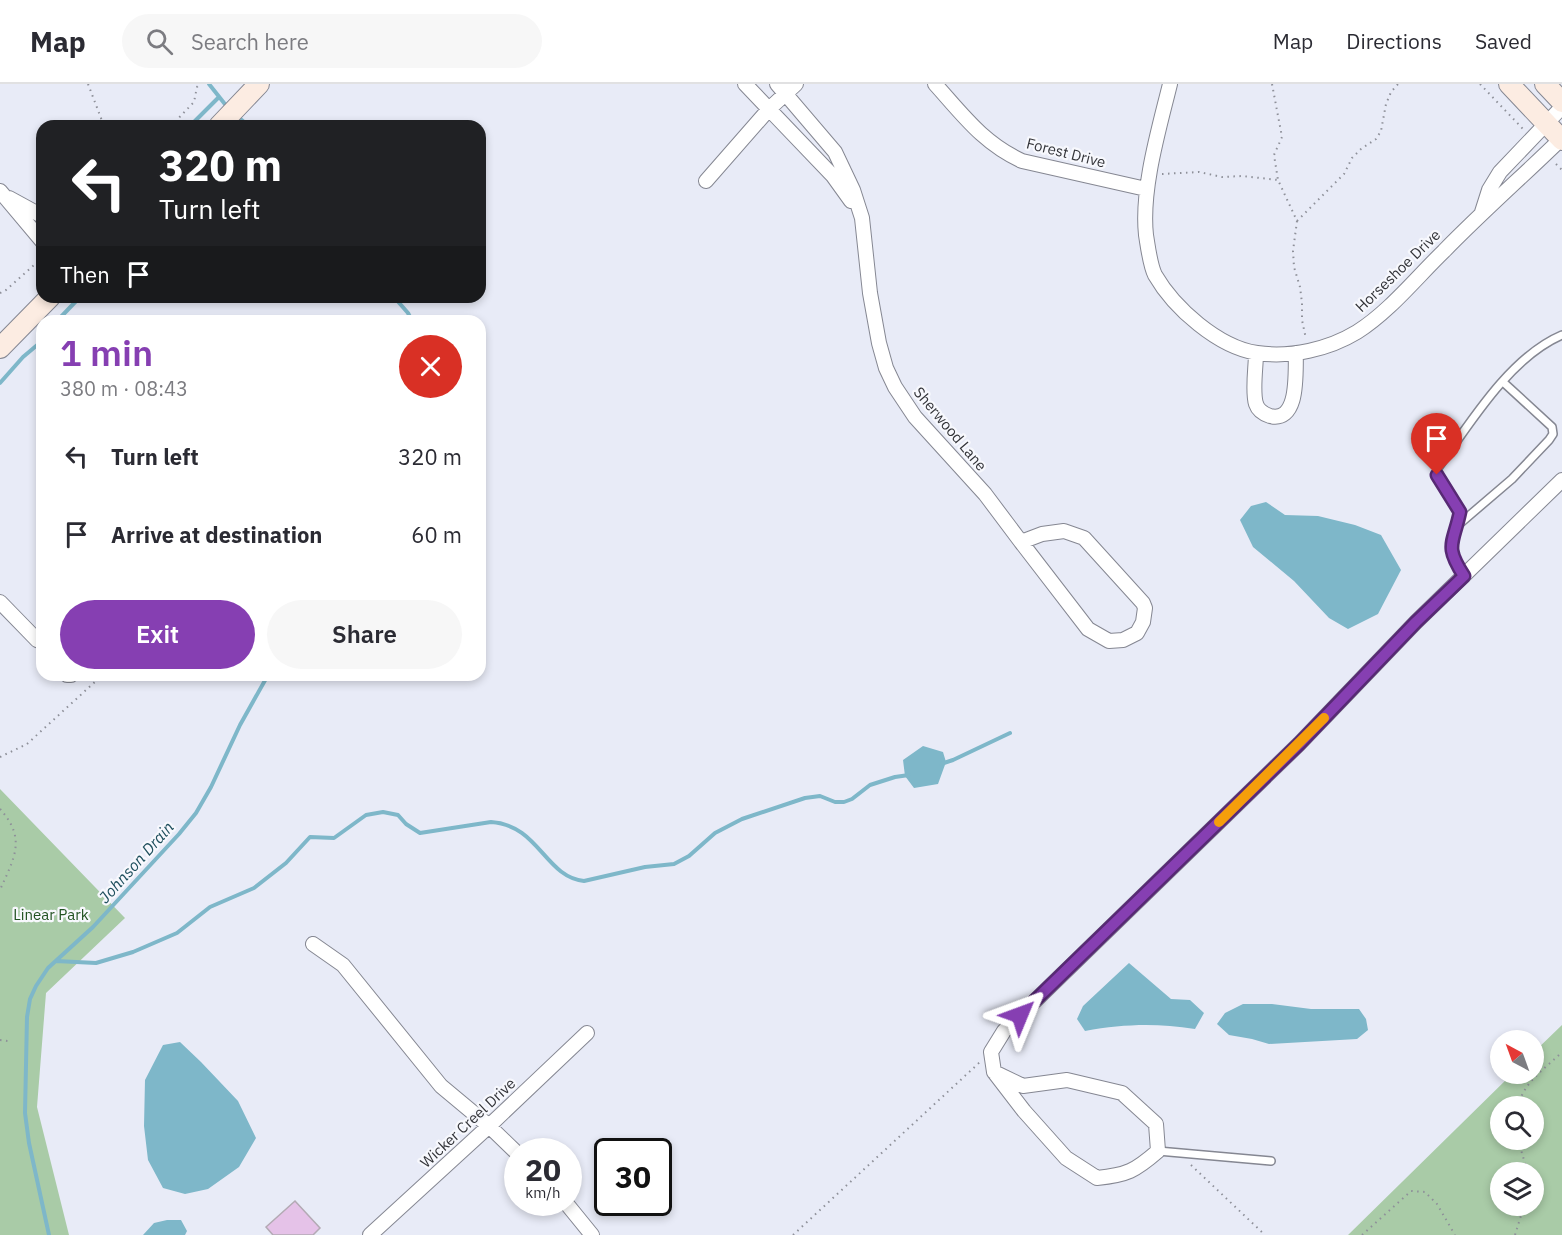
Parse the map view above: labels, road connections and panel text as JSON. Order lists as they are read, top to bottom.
{
  "streets": {
    "street": [
      "Forest Drive",
      "Horseshoe Drive",
      "Sherwood Lane",
      "Wicker Creel Drive"
    ]
  },
  "crossings": [
    ["Forest Drive", "Horseshoe Drive"]
  ],
  "water": ["Johnson Drain"],
  "parks": ["Linear Park"],
  "north": "top left",
  "page": {
    "header": "Map",
    "search": "Search here",
    "nav": ["Map", "Directions", "Saved"],
    "turn": ["320 m", "Turn left"],
    "then": "Then",
    "heading": ["1 min", "380 m · 08:43"],
    "list": [
      {
        "name": "Turn left",
        "value": "320 m"
      },
      {
        "name": "Arrive at destination",
        "value": "60 m"
      }
    ],
    "buttons": ["Exit", "Share"],
    "speed": "20 km/h",
    "limit": "30"
  }
}
